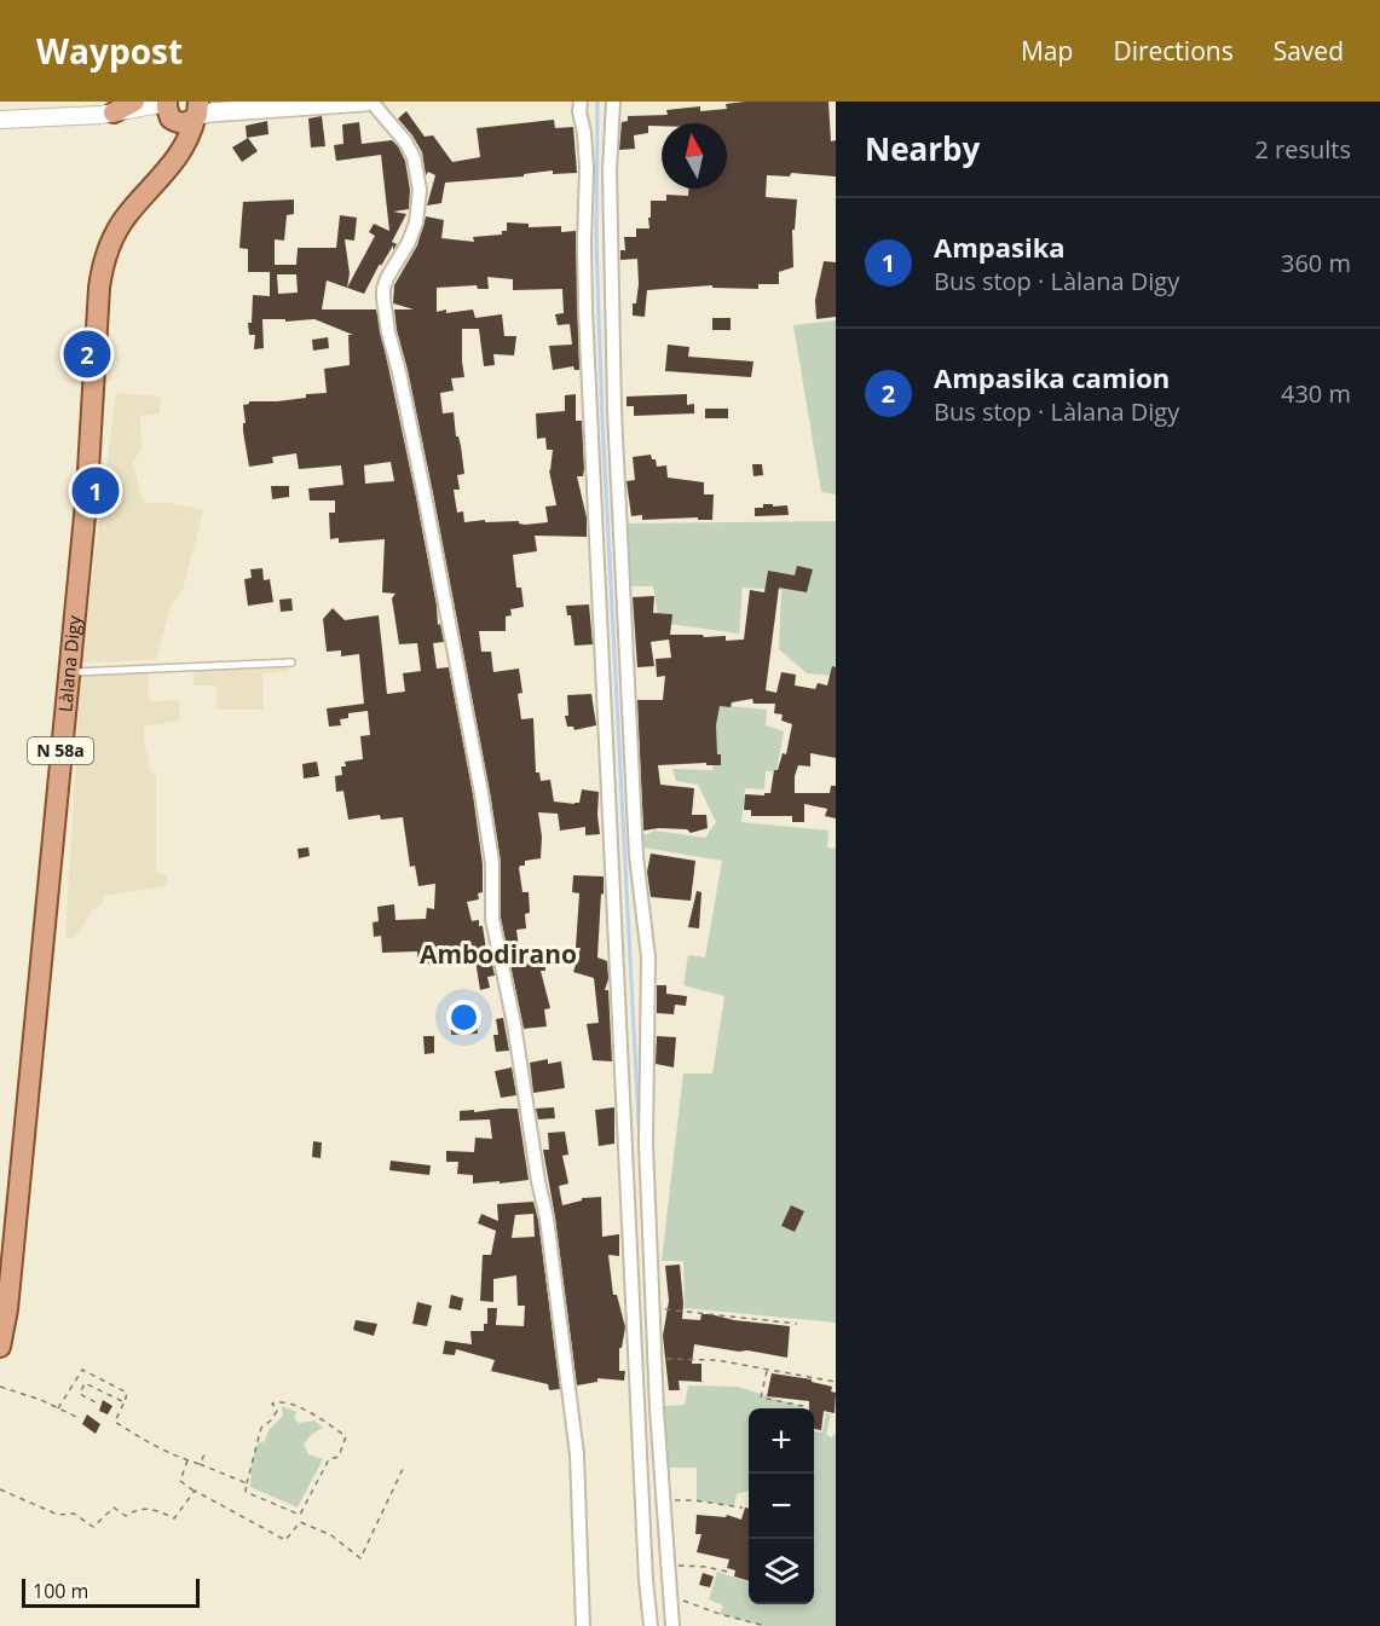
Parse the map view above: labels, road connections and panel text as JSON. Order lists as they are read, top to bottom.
{
  "streets": {
    "main road": ["Làlana Digy", "N 58a"]
  },
  "crossings": [
    ["Làlana Digy", "N 58a"]
  ],
  "districts": ["Ambodirano"],
  "scale_bar": "100 m",
  "north": "top",
  "page": {
    "header": "Waypost",
    "nav": ["Map", "Directions", "Saved"],
    "heading": ["Nearby", "2 results"],
    "list": [
      {
        "mark": "1",
        "name": "Ampasika",
        "note": "Bus stop · Làlana Digy",
        "value": "360 m"
      },
      {
        "mark": "2",
        "name": "Ampasika camion",
        "note": "Bus stop · Làlana Digy",
        "value": "430 m"
      }
    ],
    "pins": ["2", "1"],
    "map_buttons": ["+", "−"],
    "scale": "100 m"
  }
}
